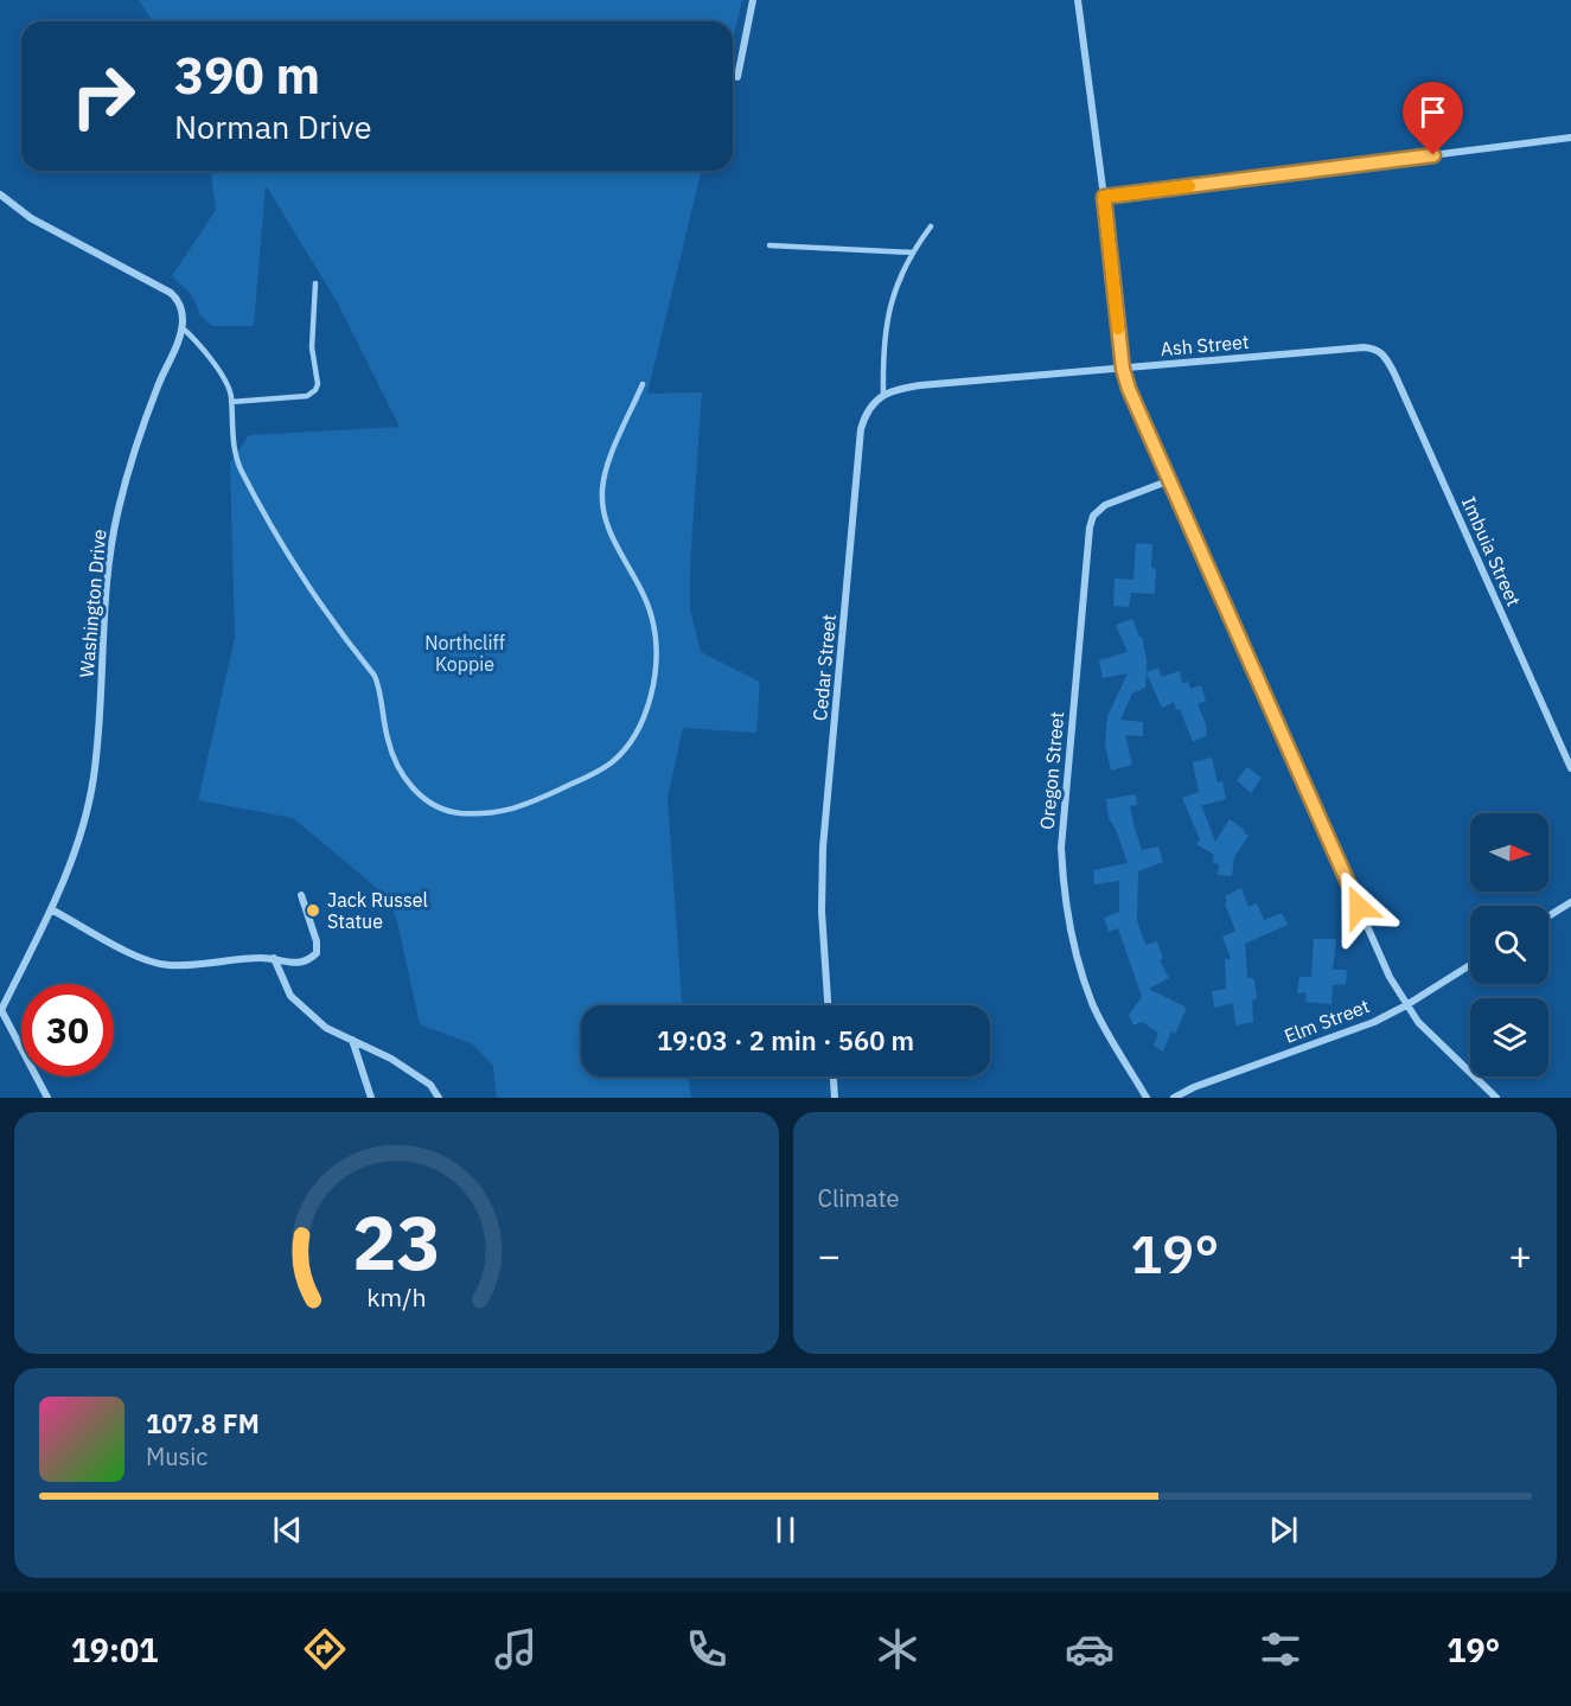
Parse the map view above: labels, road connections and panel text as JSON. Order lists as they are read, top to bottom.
{
  "streets": {
    "street": [
      "Ash Street",
      "Imbuia Street",
      "Washington Drive",
      "Cedar Street",
      "Oregon Street",
      "Elm Street"
    ]
  },
  "crossings": [
    ["Ash Street", "Imbuia Street"],
    ["Ash Street", "Cedar Street"]
  ],
  "parks": ["Northcliff Koppie"],
  "places": ["Jack Russel Statue"],
  "north": "right",
  "page": {
    "turn": ["390 m", "Norman Drive"],
    "limit": "30",
    "trip": "19:03 · 2 min · 560 m",
    "tile": "Climate",
    "heat": ["−", "19°", "+"],
    "song": ["107.8 FM", "Music"],
    "tabs": ["19:01", "19°"],
    "gauge": ["23", "km/h"]
  }
}
